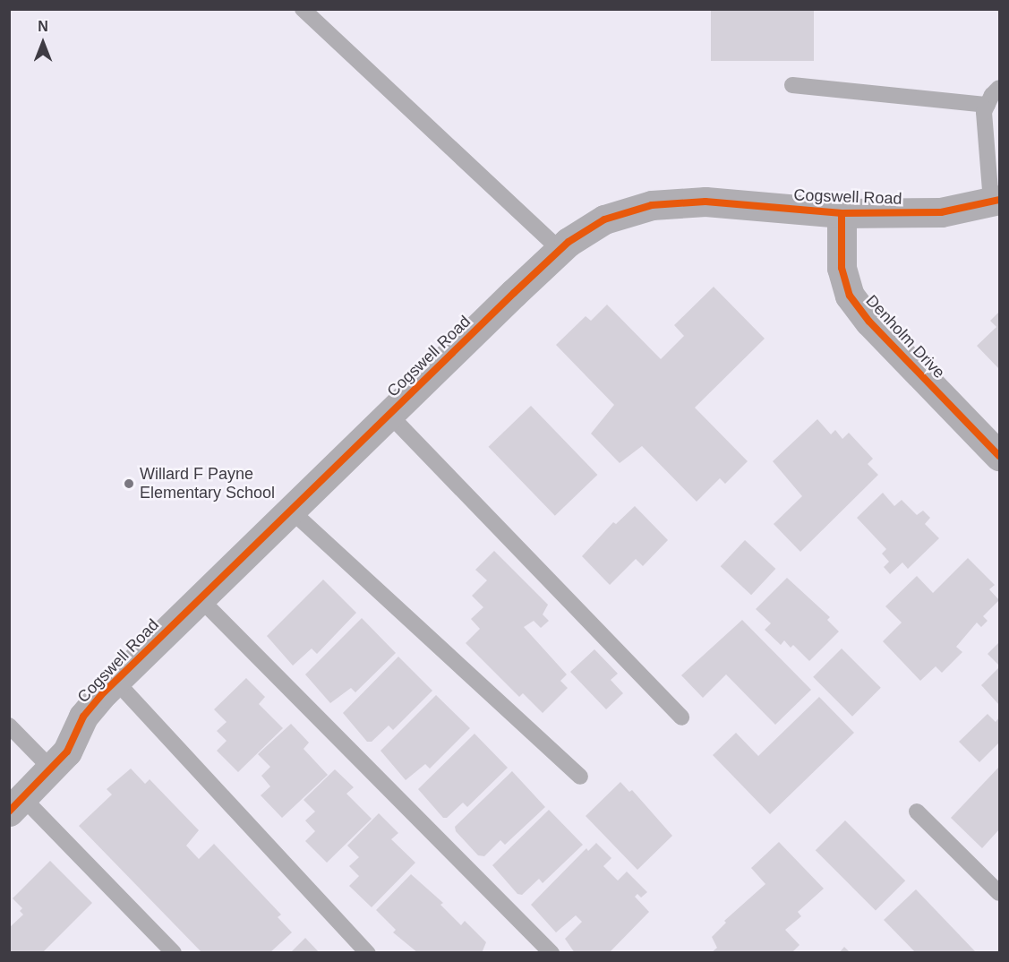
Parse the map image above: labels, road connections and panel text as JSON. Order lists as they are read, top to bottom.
{
  "streets": {
    "street": ["Cogswell Road", "Denholm Drive"]
  },
  "crossings": [
    ["Cogswell Road", "Denholm Drive"]
  ],
  "places": ["Willard F Payne Elementary School"],
  "north": "top"
}
